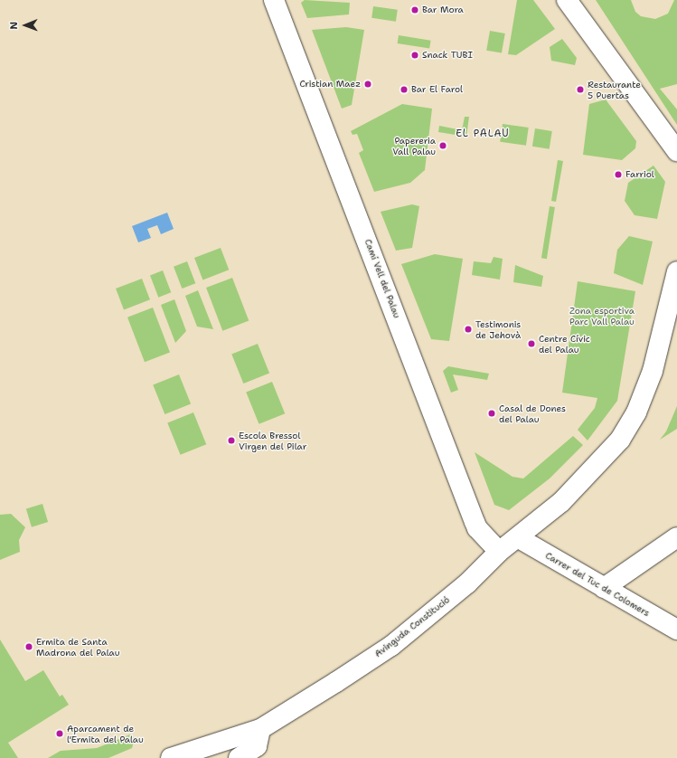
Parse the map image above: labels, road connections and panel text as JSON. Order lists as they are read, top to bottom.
{
  "streets": {
    "street": ["Camí Vell del Palau", "Carrer del Tuc de Colomers", "Avinguda Constitució"]
  },
  "crossings": [
    ["Camí Vell del Palau", "Avinguda Constitució"],
    ["Carrer del Tuc de Colomers", "Avinguda Constitució"]
  ],
  "districts": ["EL PALAU"],
  "parks": ["Zona esportiva Parc Vall Palau"],
  "places": [
    "Bar Mora",
    "Snack TUBI",
    "Cristian Maez",
    "Bar El Farol",
    "Restaurante 5 Puertas",
    "Papereria Vall Palau",
    "Farriol",
    "Testimonis de Jehovà",
    "Centre Cívic del Palau",
    "Casal de Dones del Palau",
    "Escola Bressol Virgen del Pilar",
    "Ermita de Santa Madrona del Palau",
    "Aparcament de l'Ermita del Palau"
  ],
  "north": "left"
}
